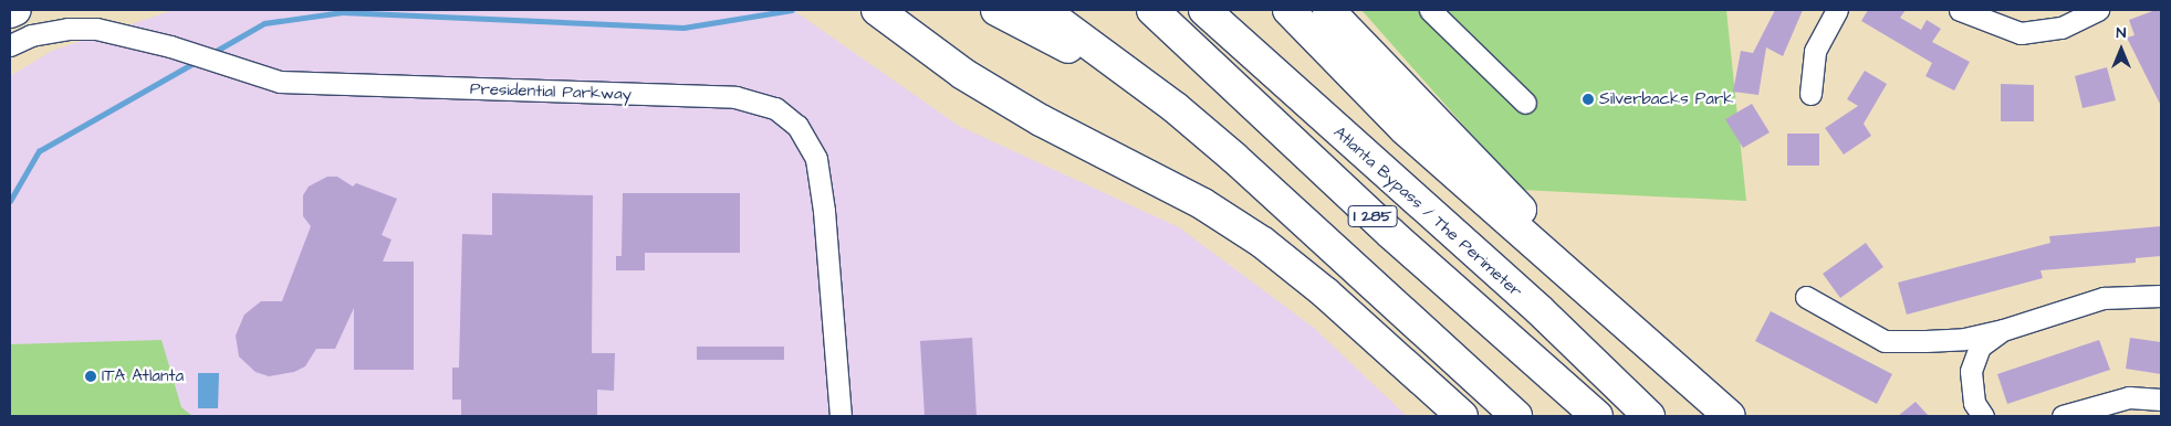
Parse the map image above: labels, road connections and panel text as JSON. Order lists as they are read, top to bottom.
{
  "streets": {
    "highway": ["Atlanta Bypass / The Perimeter", "I 285"],
    "street": ["Presidential Parkway"]
  },
  "places": ["Silverbacks Park", "ITA Atlanta"],
  "north": "top"
}
